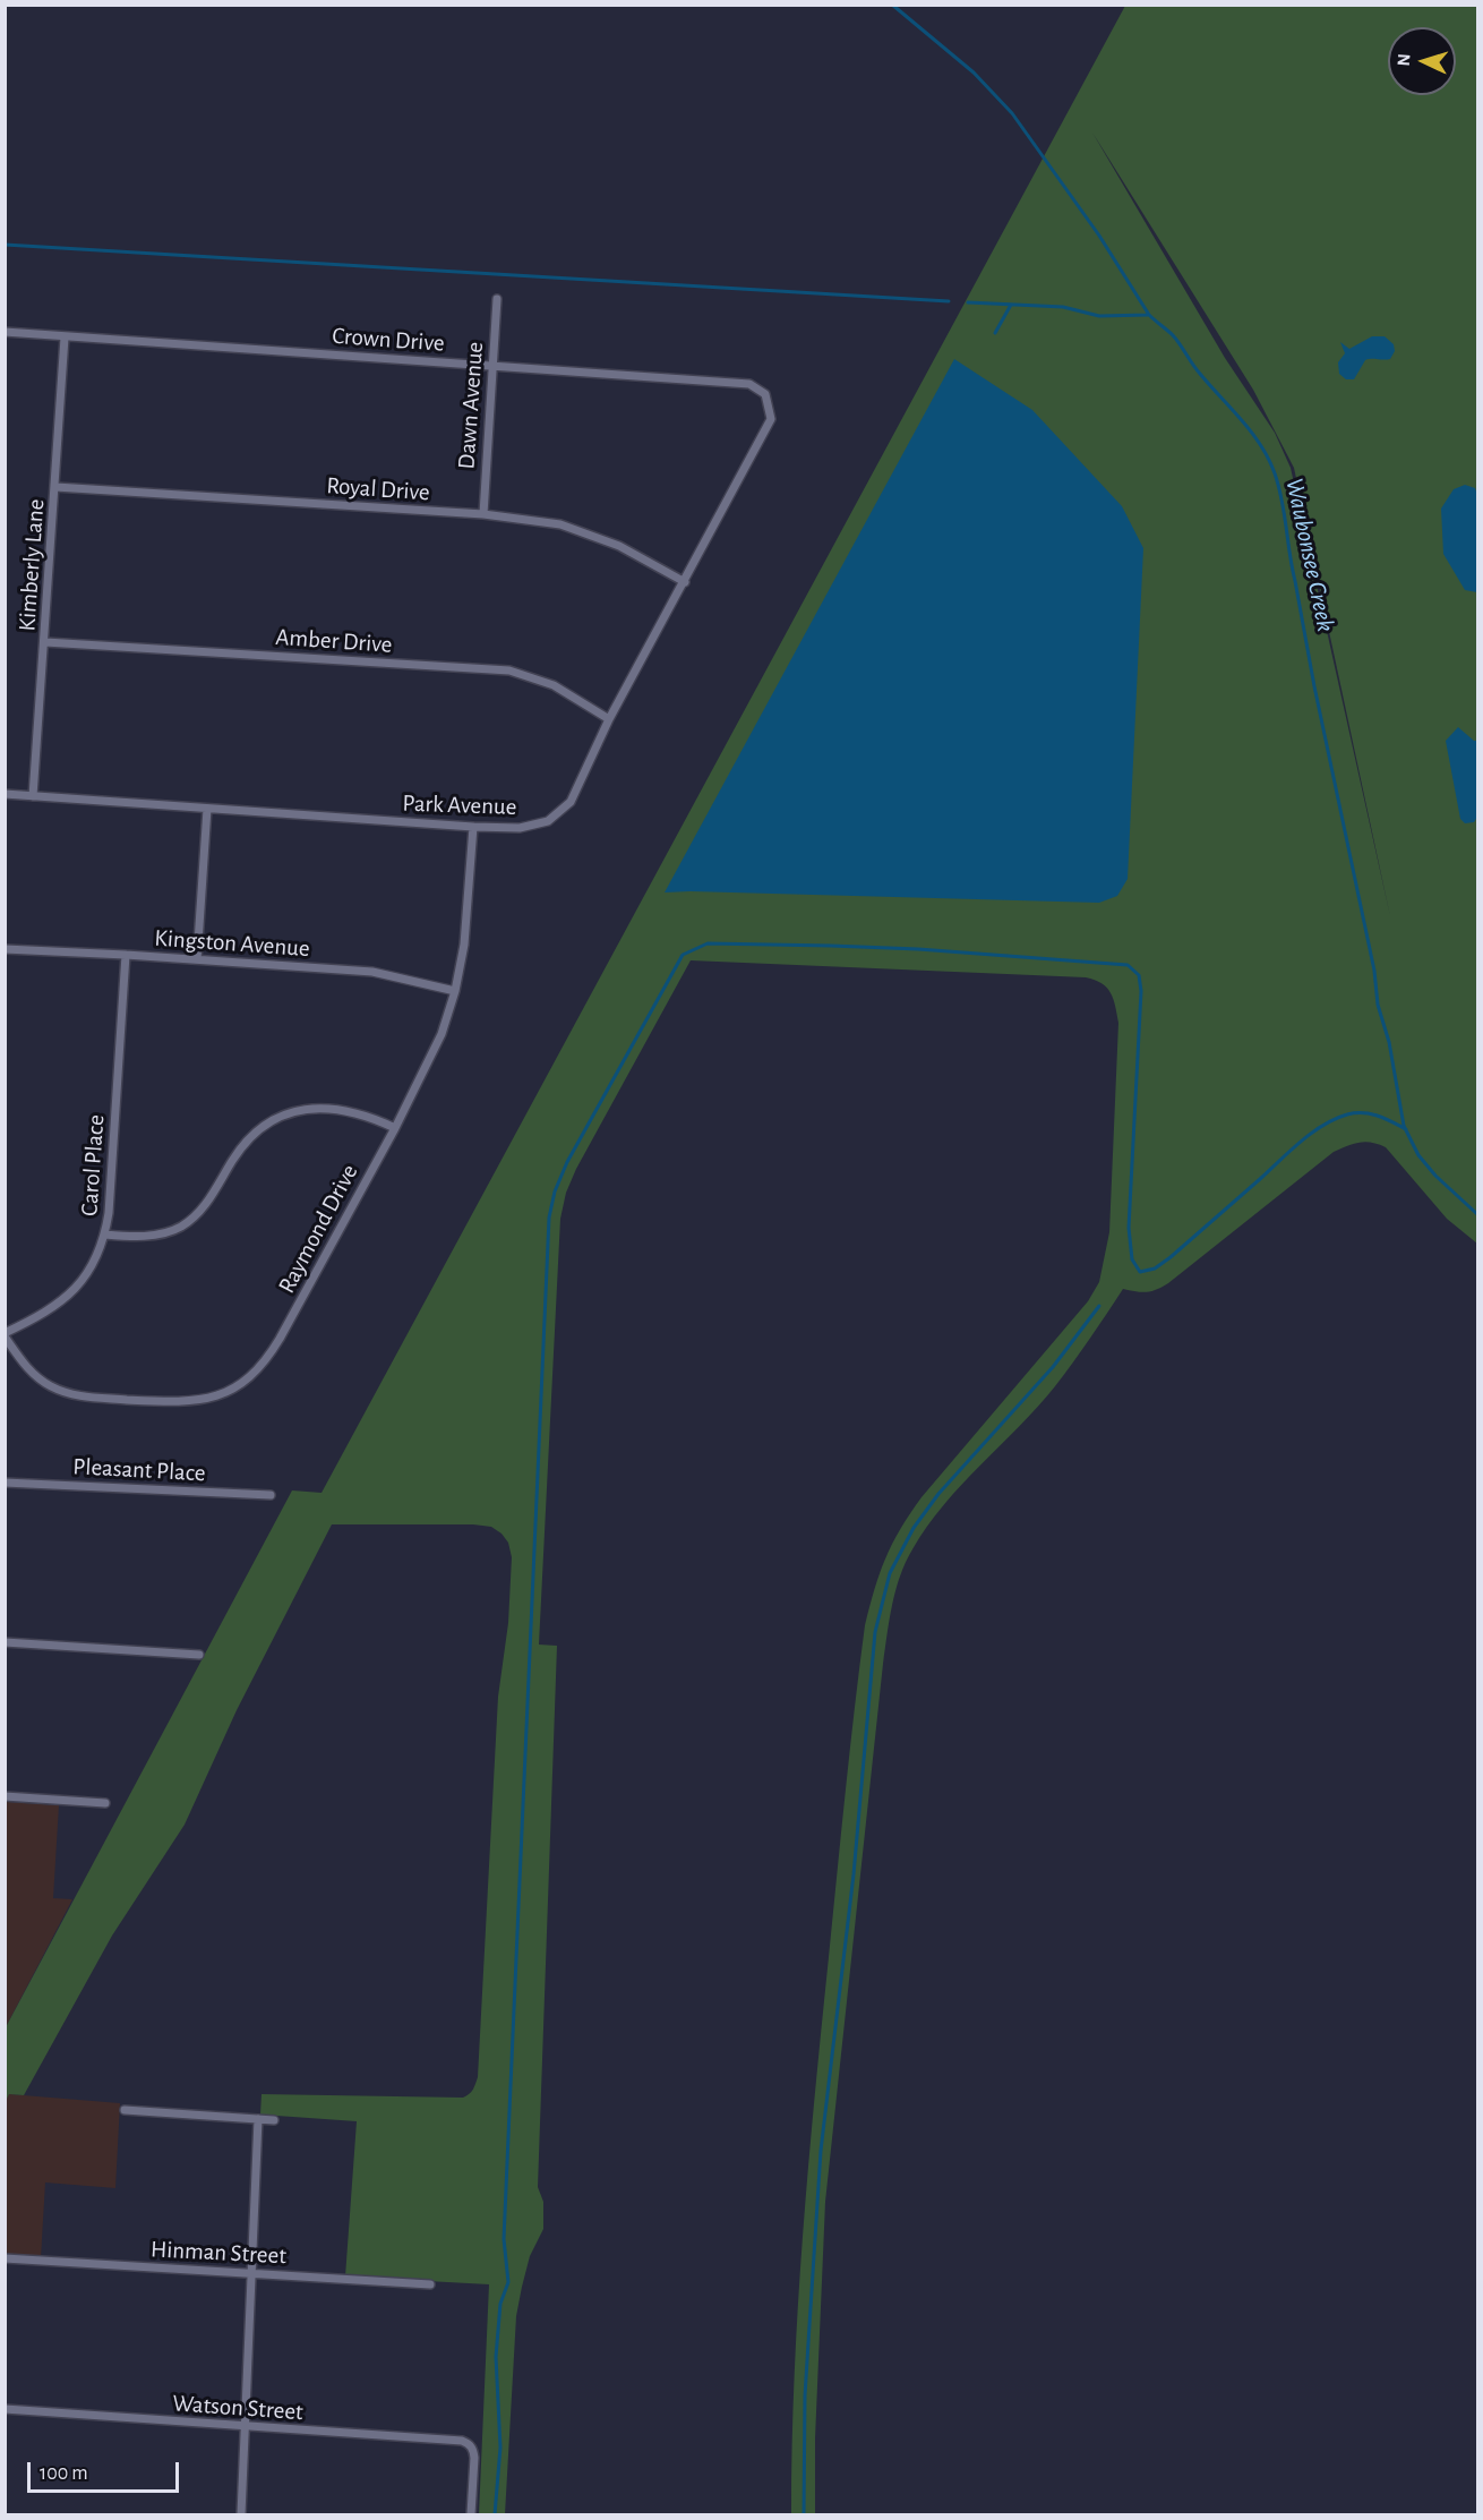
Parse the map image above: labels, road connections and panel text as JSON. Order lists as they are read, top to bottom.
{
  "streets": {
    "street": [
      "Crown Drive",
      "Dawn Avenue",
      "Royal Drive",
      "Kimberly Lane",
      "Amber Drive",
      "Park Avenue",
      "Kingston Avenue",
      "Carol Place",
      "Raymond Drive",
      "Pleasant Place",
      "Hinman Street",
      "Watson Street"
    ]
  },
  "crossings": [
    ["Crown Drive", "Dawn Avenue"],
    ["Crown Drive", "Kimberly Lane"],
    ["Crown Drive", "Park Avenue"],
    ["Dawn Avenue", "Royal Drive"],
    ["Royal Drive", "Kimberly Lane"],
    ["Royal Drive", "Park Avenue"],
    ["Kimberly Lane", "Amber Drive"],
    ["Kimberly Lane", "Park Avenue"],
    ["Amber Drive", "Park Avenue"],
    ["Park Avenue", "Raymond Drive"],
    ["Kingston Avenue", "Carol Place"],
    ["Kingston Avenue", "Raymond Drive"],
    ["Carol Place", "Raymond Drive"]
  ],
  "water": ["Waubonsee Creek"],
  "scale_bar": "100 m",
  "north": "left"
}
